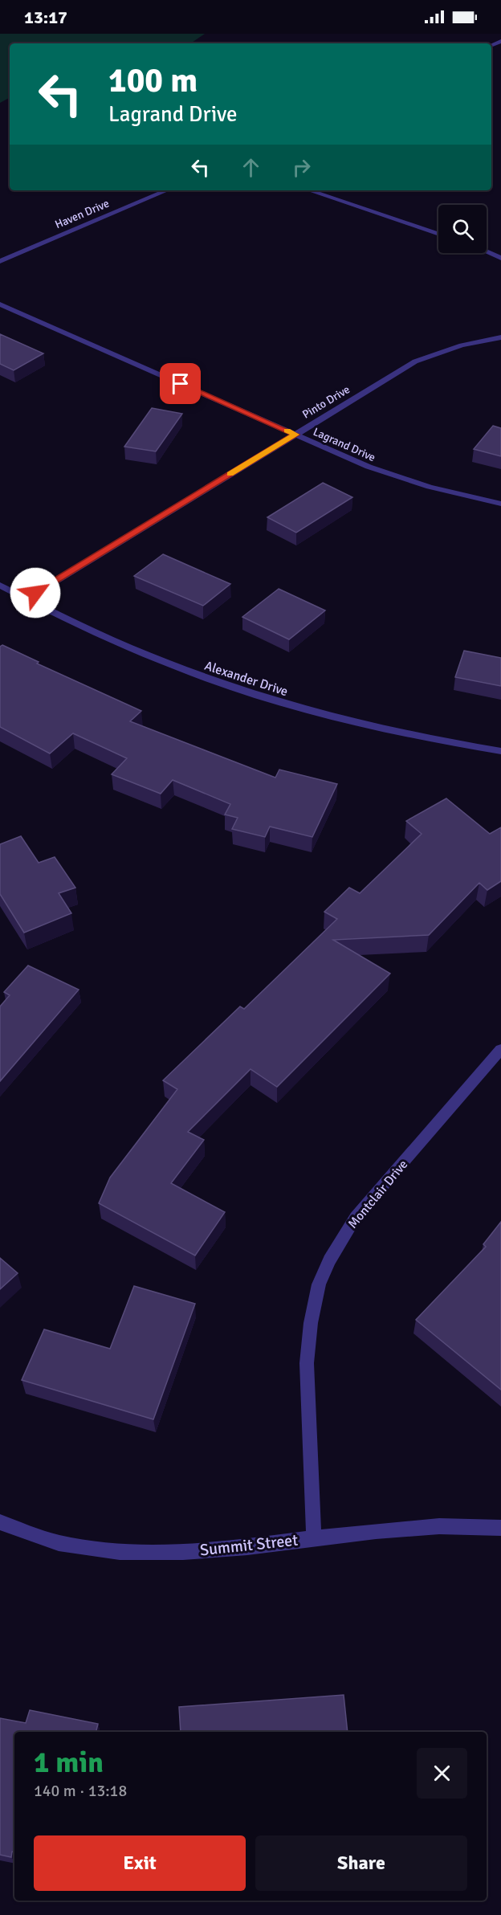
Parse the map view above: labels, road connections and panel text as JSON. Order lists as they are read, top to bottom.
{
  "streets": {
    "street": [
      "Haven Drive",
      "Pinto Drive",
      "Lagrand Drive",
      "Alexander Drive",
      "Montclair Drive",
      "Summit Street"
    ]
  },
  "crossings": [
    ["Pinto Drive", "Lagrand Drive"],
    ["Pinto Drive", "Alexander Drive"],
    ["Montclair Drive", "Summit Street"]
  ],
  "page": {
    "status": "13:17",
    "turn": ["100 m", "Lagrand Drive"],
    "heading": ["1 min", "140 m · 13:18"],
    "buttons": ["Exit", "Share"]
  }
}
